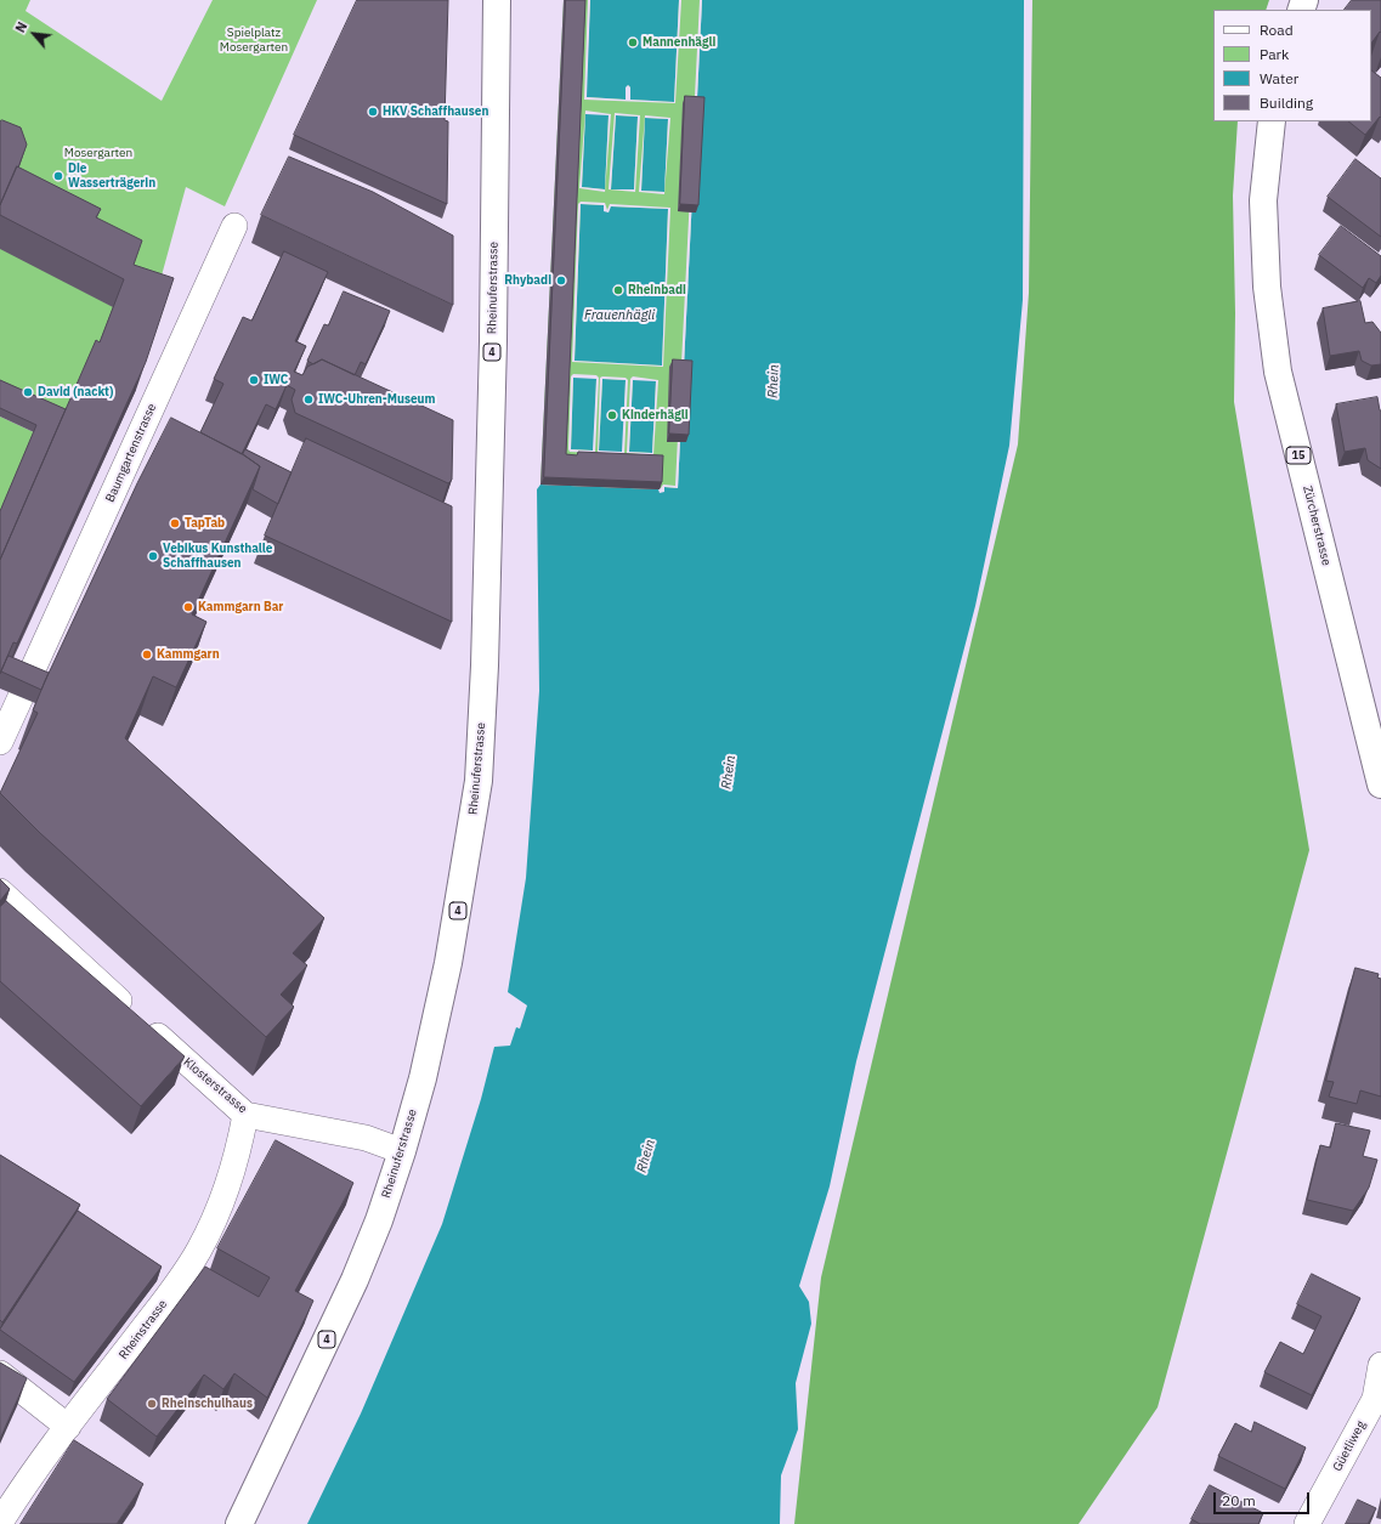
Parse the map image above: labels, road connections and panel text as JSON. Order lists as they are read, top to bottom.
{
  "streets": {
    "main road": [
      "Rheinuferstrasse",
      "4",
      "15",
      "Zürcherstrasse"
    ],
    "street": [
      "Baumgartenstrasse",
      "Klosterstrasse",
      "Rheinstrasse",
      "Güetliweg"
    ]
  },
  "crossings": [
    ["Rheinuferstrasse", "Klosterstrasse"],
    ["Klosterstrasse", "Rheinstrasse"]
  ],
  "water": ["Frauenhägli", "Rhein"],
  "parks": ["Spielplatz Mosergarten", "Mosergarten"],
  "places": [
    "Mannenhägli",
    "HKV Schaffhausen",
    "Die Wasserträgerin",
    "Rhybadi",
    "Rheinbadi",
    "IWC",
    "David (nackt)",
    "IWC-Uhren-Museum",
    "Kinderhägli",
    "TapTab",
    "Vebikus Kunsthalle Schaffhausen",
    "Kammgarn Bar",
    "Kammgarn",
    "Rheinschulhaus"
  ],
  "legend": [
    "Road",
    "Park",
    "Water",
    "Building"
  ],
  "scale_bar": "20 m",
  "north": "top left"
}
